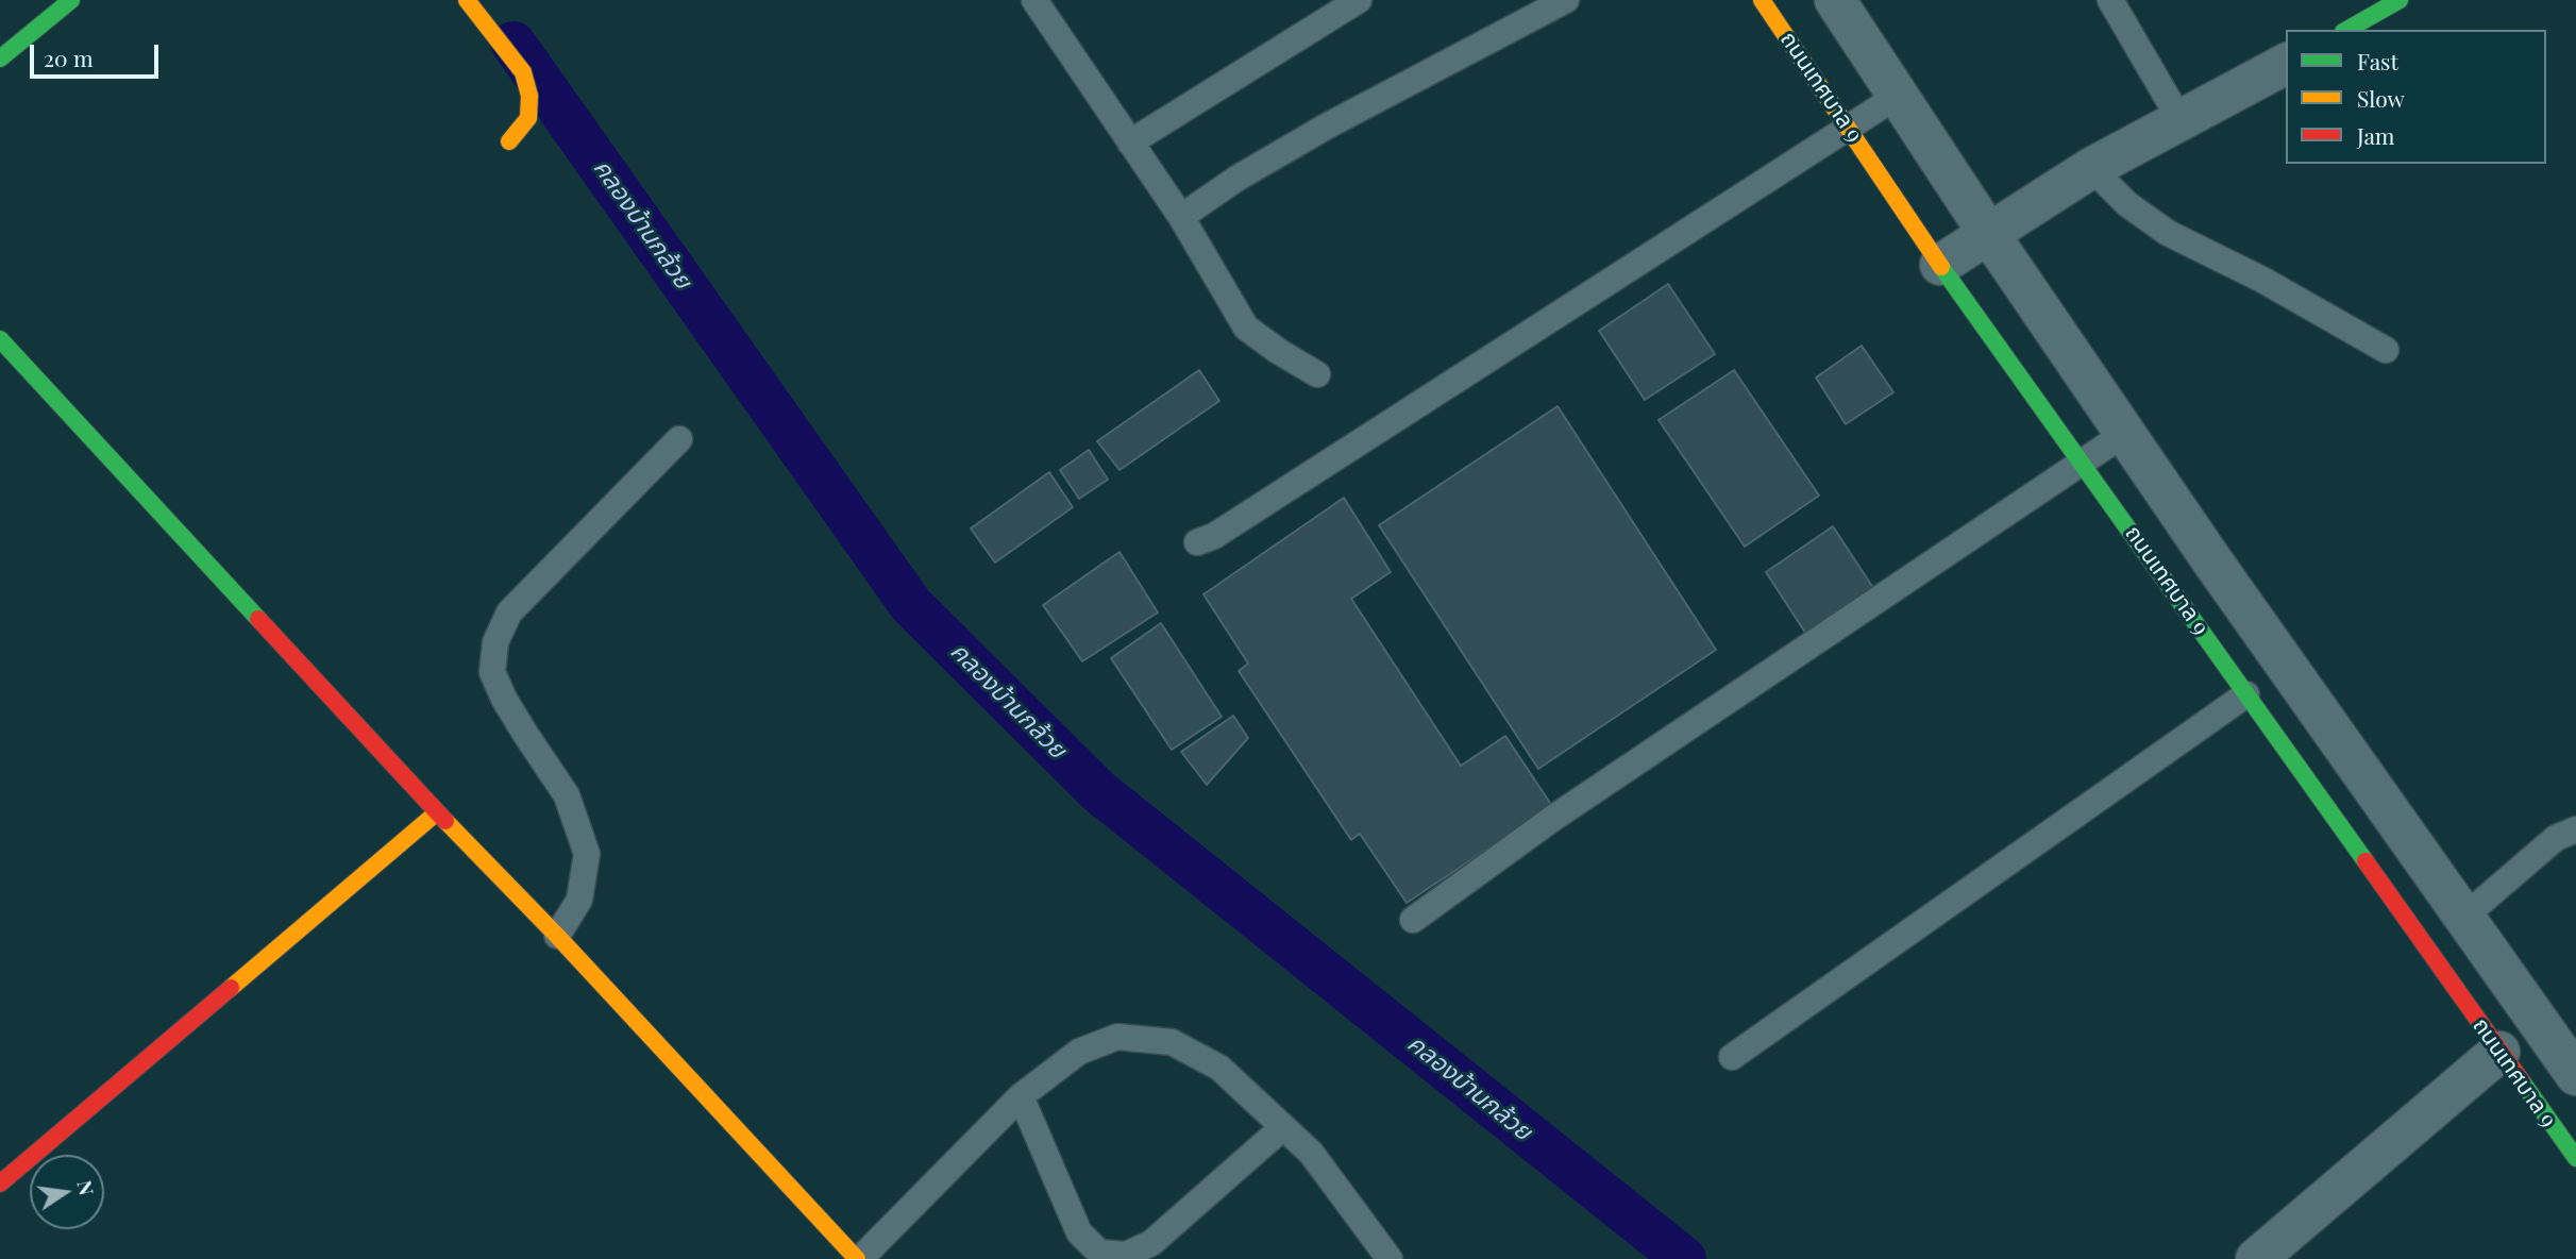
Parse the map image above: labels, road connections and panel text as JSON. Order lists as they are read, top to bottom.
{
  "streets": {
    "street": ["ถนนเทศบาล 9"]
  },
  "water": ["คลองบ้านกล้วย"],
  "legend": ["Fast", "Slow", "Jam"],
  "scale_bar": "20 m",
  "north": "right"
}
